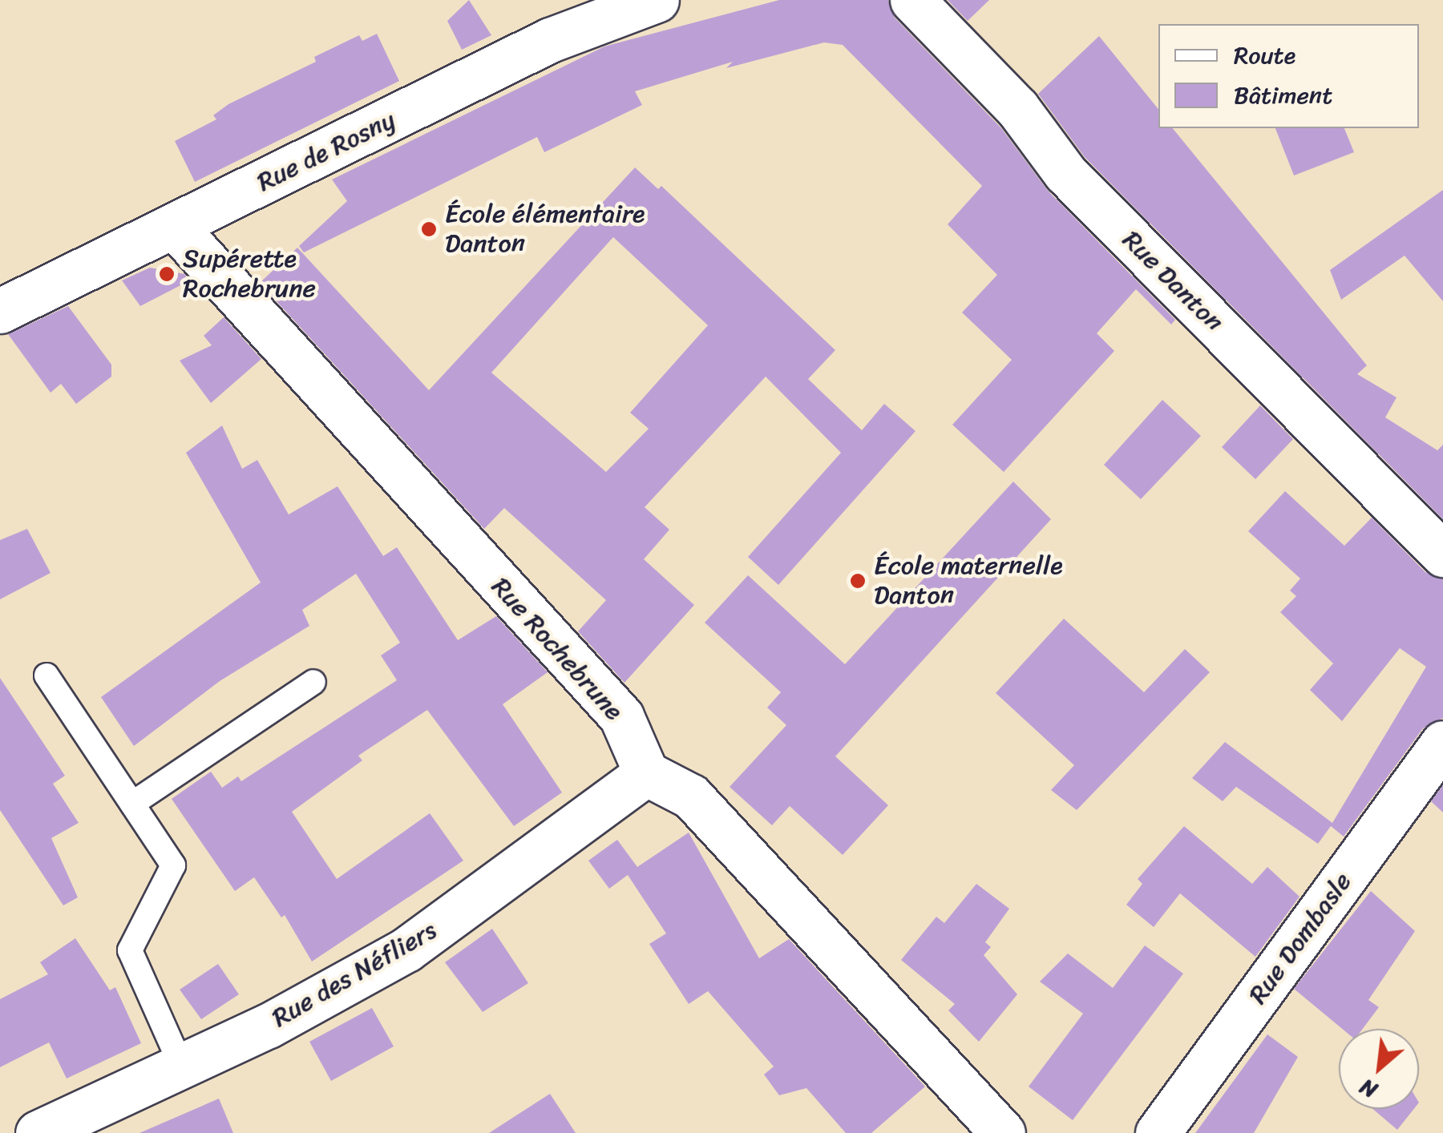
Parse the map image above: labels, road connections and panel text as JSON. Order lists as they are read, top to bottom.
{
  "streets": {
    "street": [
      "Rue de Rosny",
      "Rue Danton",
      "Rue Rochebrune",
      "Rue Dombasle",
      "Rue des Néfliers"
    ]
  },
  "crossings": [
    ["Rue de Rosny", "Rue Rochebrune"],
    ["Rue Rochebrune", "Rue des Néfliers"]
  ],
  "places": ["École élémentaire Danton", "Supérette Rochebrune", "École maternelle Danton"],
  "legend": ["Route", "Bâtiment"],
  "north": "bottom left"
}
